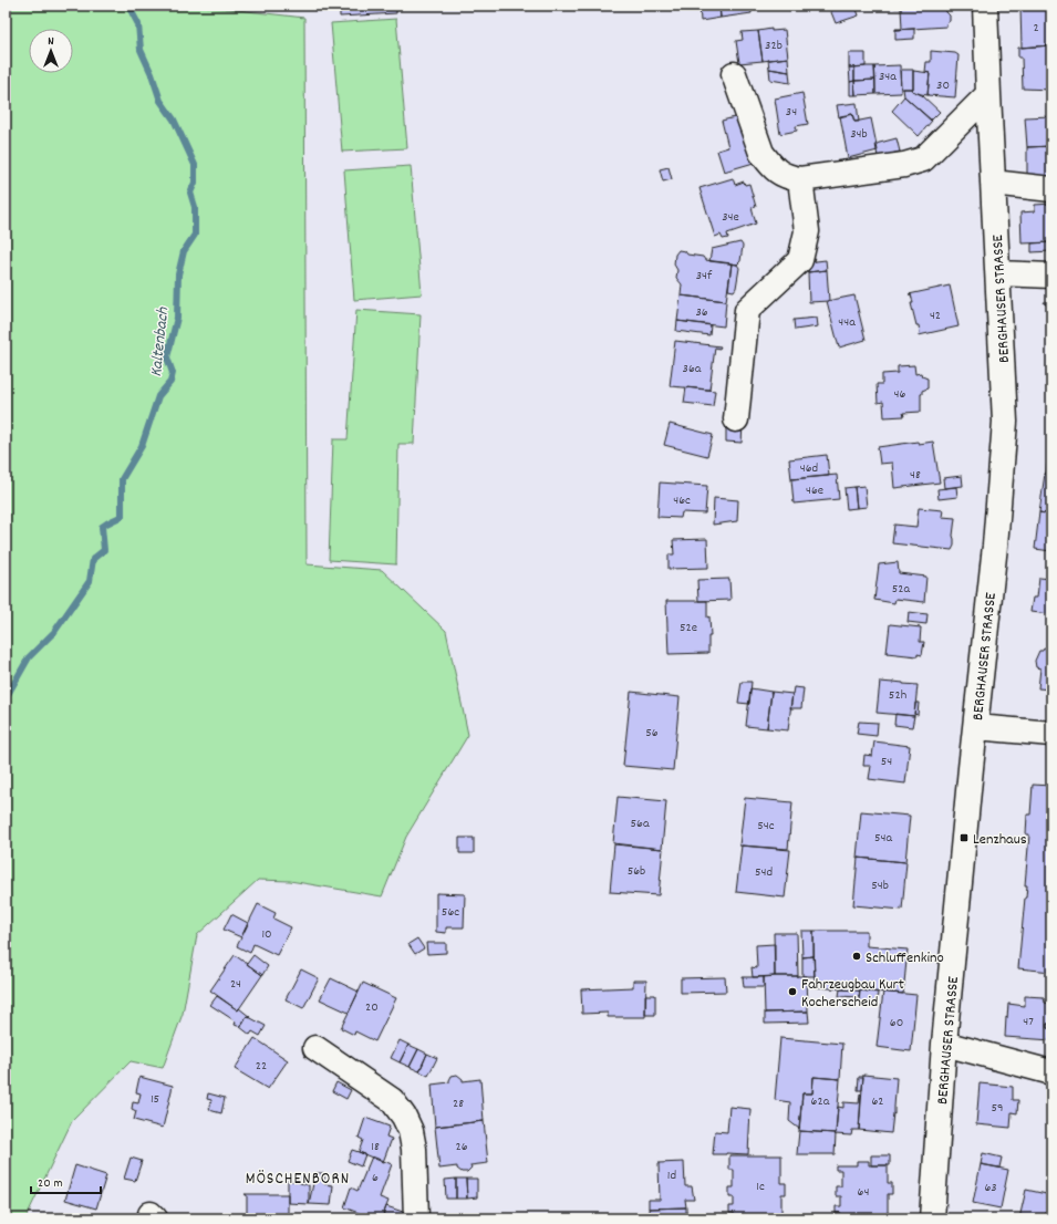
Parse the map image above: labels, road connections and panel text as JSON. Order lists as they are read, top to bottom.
{
  "streets": {
    "street": ["BERGHAUSER STRASSE"]
  },
  "districts": ["MÖSCHENBORN"],
  "water": ["Kaltenbach"],
  "places": {
    "transit": ["Lenzhaus"],
    "other": ["Schluffenkino", "Fahrzeugbau Kurt Kocherscheid"]
  },
  "house_numbers": [
    "2",
    "32b",
    "34a",
    "30",
    "34",
    "34b",
    "34e",
    "34f",
    "36",
    "42",
    "44a",
    "36a",
    "46",
    "46d",
    "48",
    "46e",
    "46c",
    "52a",
    "52e",
    "52h",
    "56",
    "54",
    "56a",
    "54c",
    "54a",
    "56b",
    "54d",
    "54b",
    "56c",
    "10",
    "24",
    "20",
    "47",
    "60",
    "22",
    "15",
    "62a",
    "62",
    "28",
    "59",
    "18",
    "26",
    "1d",
    "6",
    "1c",
    "63",
    "64"
  ],
  "scale_bar": "20 m",
  "north": "top"
}
